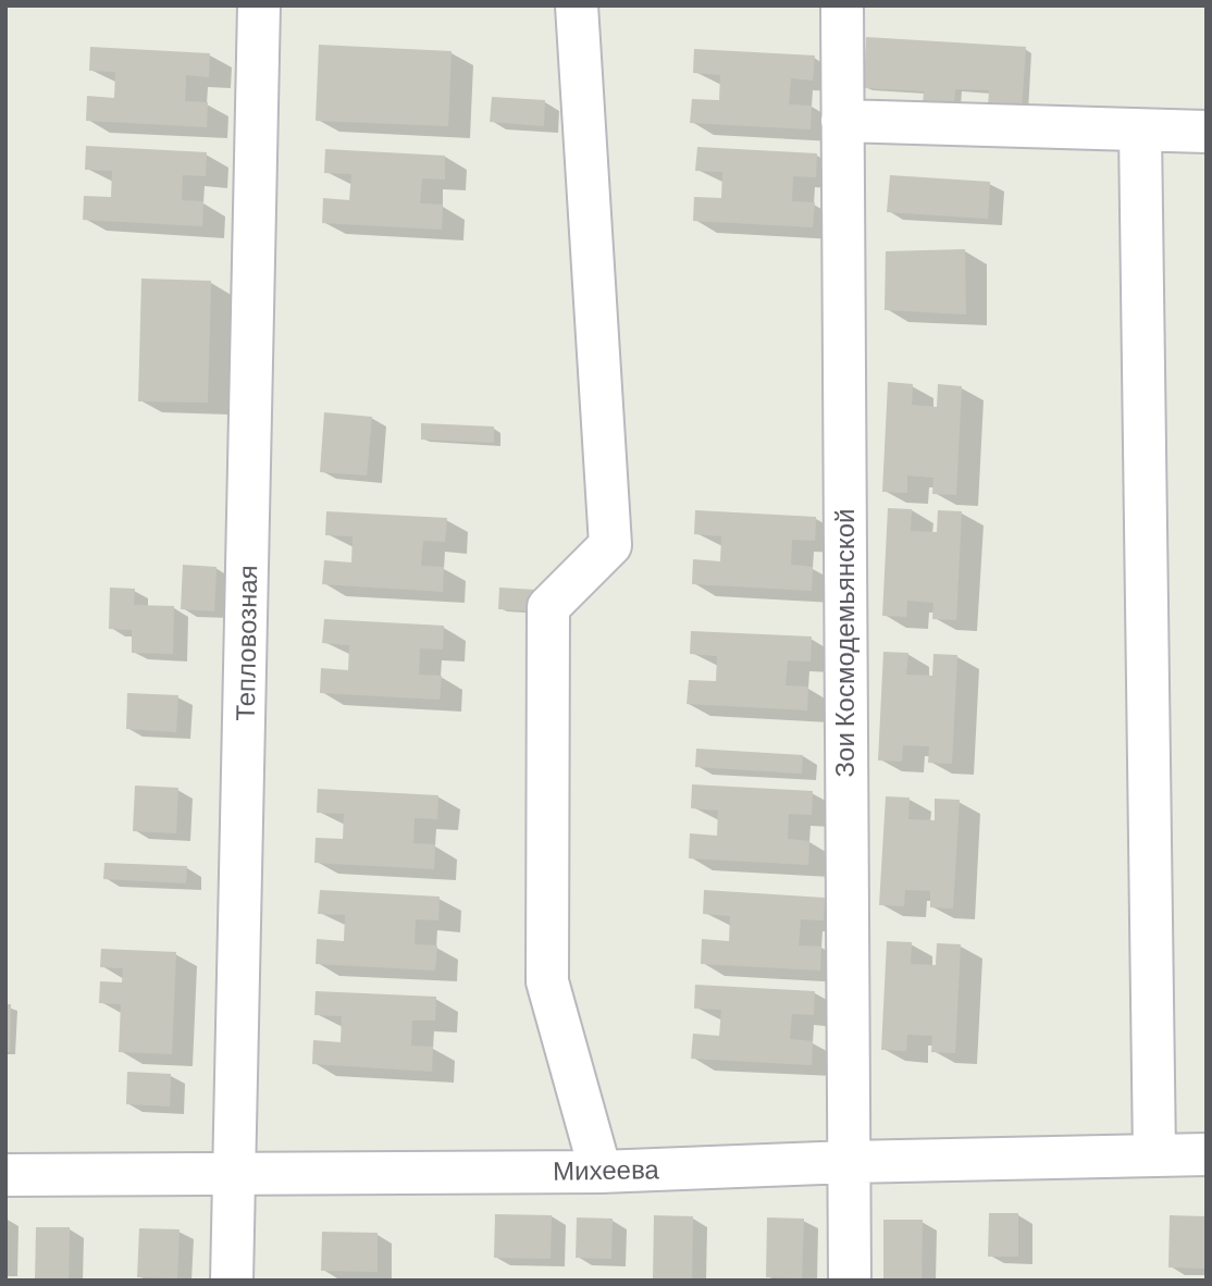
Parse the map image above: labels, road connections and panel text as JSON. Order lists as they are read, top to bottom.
{
  "streets": {
    "street": ["Тепловозная", "Зои Космодемьянской", "Михеева"]
  },
  "crossings": [
    ["Тепловозная", "Михеева"],
    ["Зои Космодемьянской", "Михеева"]
  ]
}
